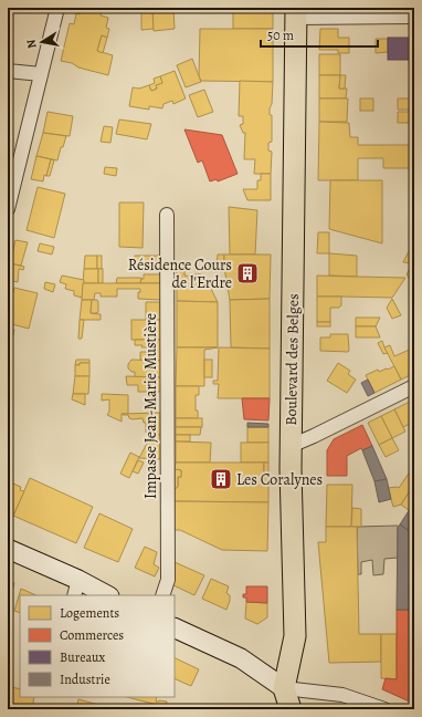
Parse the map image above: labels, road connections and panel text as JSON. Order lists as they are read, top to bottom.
{
  "streets": {
    "main road": ["Boulevard des Belges"],
    "street": ["Impasse Jean-Marie Mustière"]
  },
  "places": {
    "building": ["Résidence Cours de l'Erdre", "Les Coralynes"]
  },
  "legend": [
    "Logements",
    "Commerces",
    "Bureaux",
    "Industrie"
  ],
  "scale_bar": "50 m",
  "north": "left"
}
